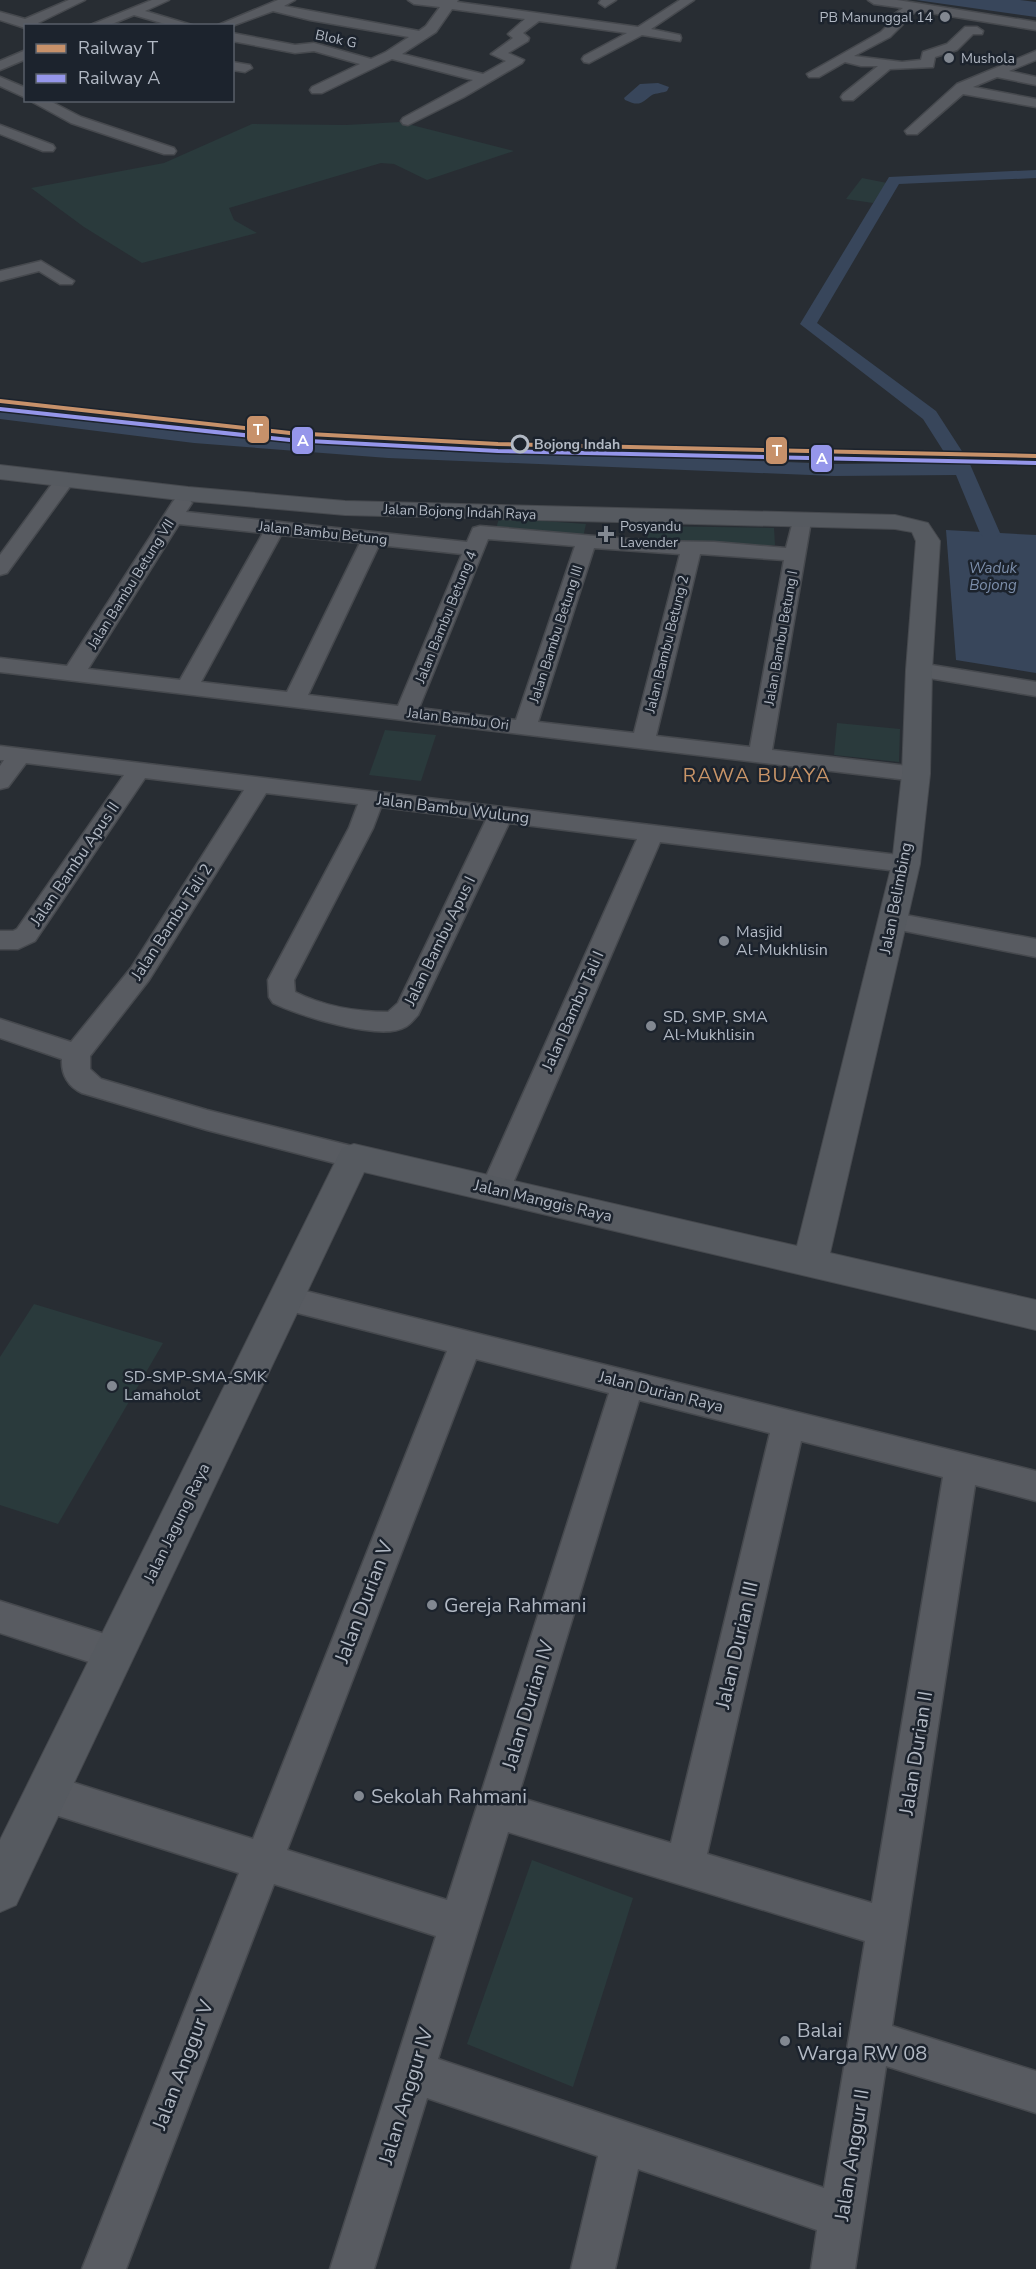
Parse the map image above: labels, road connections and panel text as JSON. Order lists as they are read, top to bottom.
{
  "streets": {
    "street": [
      "Blok G",
      "Jalan Bojong Indah Raya",
      "Jalan Bambu Betung",
      "Jalan Bambu Betung VII",
      "Jalan Bambu Betung 4",
      "Jalan Bambu Betung III",
      "Jalan Bambu Betung I",
      "Jalan Bambu Betung 2",
      "Jalan Bambu Ori",
      "Jalan Bambu Wulung",
      "Jalan Bambu Apus II",
      "Jalan Belimbing",
      "Jalan Bambu Tali 2",
      "Jalan Bambu Apus I",
      "Jalan Bambu Tali I",
      "Jalan Manggis Raya",
      "Jalan Durian Raya",
      "Jalan Jagung Raya",
      "Jalan Durian V",
      "Jalan Durian III",
      "Jalan Durian IV",
      "Jalan Durian II",
      "Jalan Anggur V",
      "Jalan Anggur IV",
      "Jalan Anggur II"
    ]
  },
  "crossings": [
    ["Jalan Bojong Indah Raya", "Jalan Bambu Betung VII"],
    ["Jalan Bojong Indah Raya", "Jalan Bambu Betung I"],
    ["Jalan Bojong Indah Raya", "Jalan Belimbing"],
    ["Jalan Bambu Betung", "Jalan Bambu Betung VII"],
    ["Jalan Bambu Betung", "Jalan Bambu Betung 4"],
    ["Jalan Bambu Betung", "Jalan Bambu Betung III"],
    ["Jalan Bambu Betung", "Jalan Bambu Betung I"],
    ["Jalan Bambu Betung", "Jalan Bambu Betung 2"],
    ["Jalan Bambu Betung VII", "Jalan Bambu Ori"],
    ["Jalan Bambu Betung 4", "Jalan Bambu Ori"],
    ["Jalan Bambu Betung III", "Jalan Bambu Ori"],
    ["Jalan Bambu Betung I", "Jalan Bambu Ori"],
    ["Jalan Bambu Betung 2", "Jalan Bambu Ori"],
    ["Jalan Bambu Ori", "Jalan Belimbing"],
    ["Jalan Bambu Wulung", "Jalan Bambu Apus II"],
    ["Jalan Bambu Wulung", "Jalan Belimbing"],
    ["Jalan Bambu Wulung", "Jalan Bambu Tali 2"],
    ["Jalan Bambu Wulung", "Jalan Bambu Apus I"],
    ["Jalan Bambu Wulung", "Jalan Bambu Tali I"],
    ["Jalan Belimbing", "Jalan Manggis Raya"],
    ["Jalan Bambu Tali 2", "Jalan Manggis Raya"],
    ["Jalan Bambu Tali I", "Jalan Manggis Raya"],
    ["Jalan Manggis Raya", "Jalan Jagung Raya"],
    ["Jalan Durian Raya", "Jalan Jagung Raya"],
    ["Jalan Durian Raya", "Jalan Durian V"],
    ["Jalan Durian Raya", "Jalan Durian III"],
    ["Jalan Durian Raya", "Jalan Durian IV"],
    ["Jalan Durian Raya", "Jalan Durian II"],
    ["Jalan Durian V", "Jalan Anggur V"],
    ["Jalan Durian IV", "Jalan Anggur IV"],
    ["Jalan Durian II", "Jalan Anggur II"]
  ],
  "districts": ["RAWA BUAYA"],
  "water": ["Waduk Bojong"],
  "places": {
    "other": [
      "PB Manunggal 14",
      "Mushola",
      "Bojong Indah",
      "Masjid Al-Mukhlisin",
      "SD, SMP, SMA Al-Mukhlisin",
      "SD-SMP-SMA-SMK Lamaholot",
      "Gereja Rahmani",
      "Sekolah Rahmani",
      "Balai Warga RW 08"
    ],
    "health": ["Posyandu Lavender"]
  },
  "lines": ["rail line T", "rail line A"],
  "legend": ["Railway T", "Railway A"]
}
